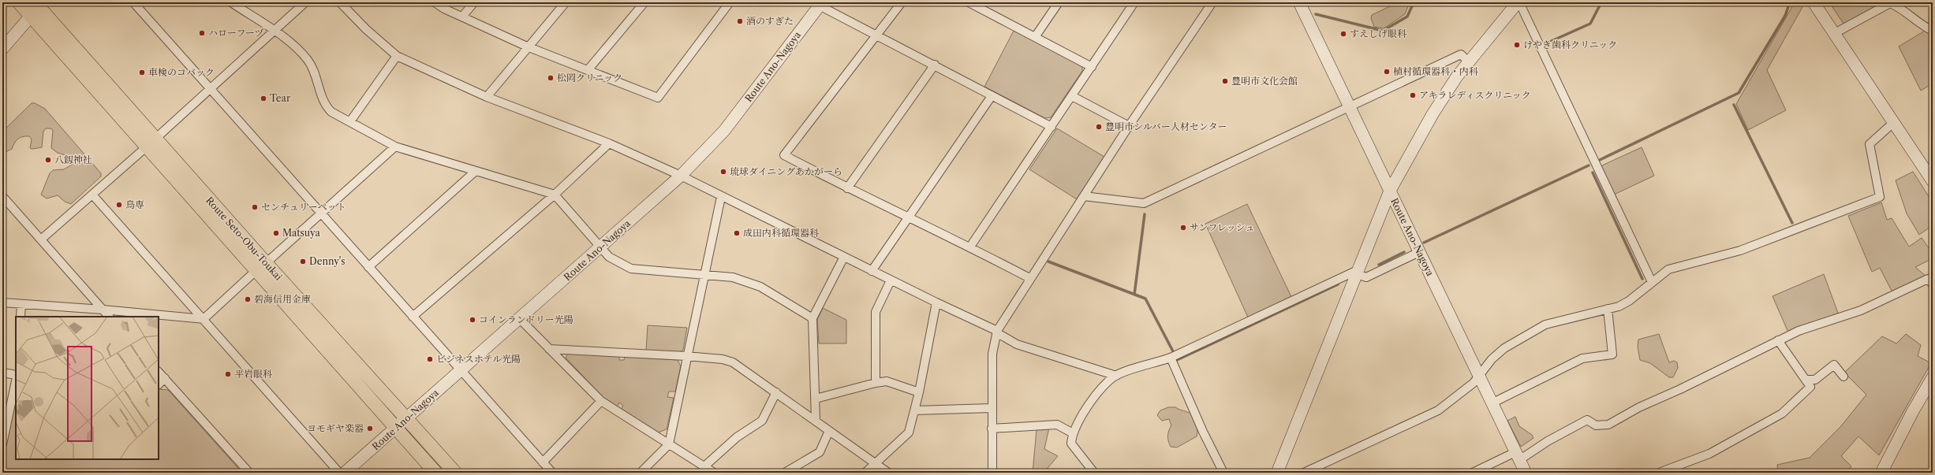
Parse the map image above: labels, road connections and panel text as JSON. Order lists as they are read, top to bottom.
{
  "streets": {
    "main road": ["Route Ano-Nagoya", "Route Seto-Obu-Toukai"]
  },
  "crossings": [
    ["Route Ano-Nagoya", "Route Seto-Obu-Toukai"]
  ],
  "places": [
    "酒のすぎた",
    "ハローフーヅ",
    "すえしげ眼科",
    "けやき歯科クリニック",
    "植村循環器科・内科",
    "車検のコバック",
    "松岡クリニック",
    "豊明市文化会館",
    "アキラレディスクリニック",
    "Tear",
    "豊明市シルバー人材センター",
    "八釼神社",
    "琉球ダイニングあかがーら",
    "鳥専",
    "センチュリーペット",
    "サンフレッシュ",
    "Matsuya",
    "成田内科循環器科",
    "Denny's",
    "碧海信用金庫",
    "コインランドリー光陽",
    "ビジネスホテル光陽",
    "平岩眼科",
    "ヨモギヤ楽器"
  ]
}
